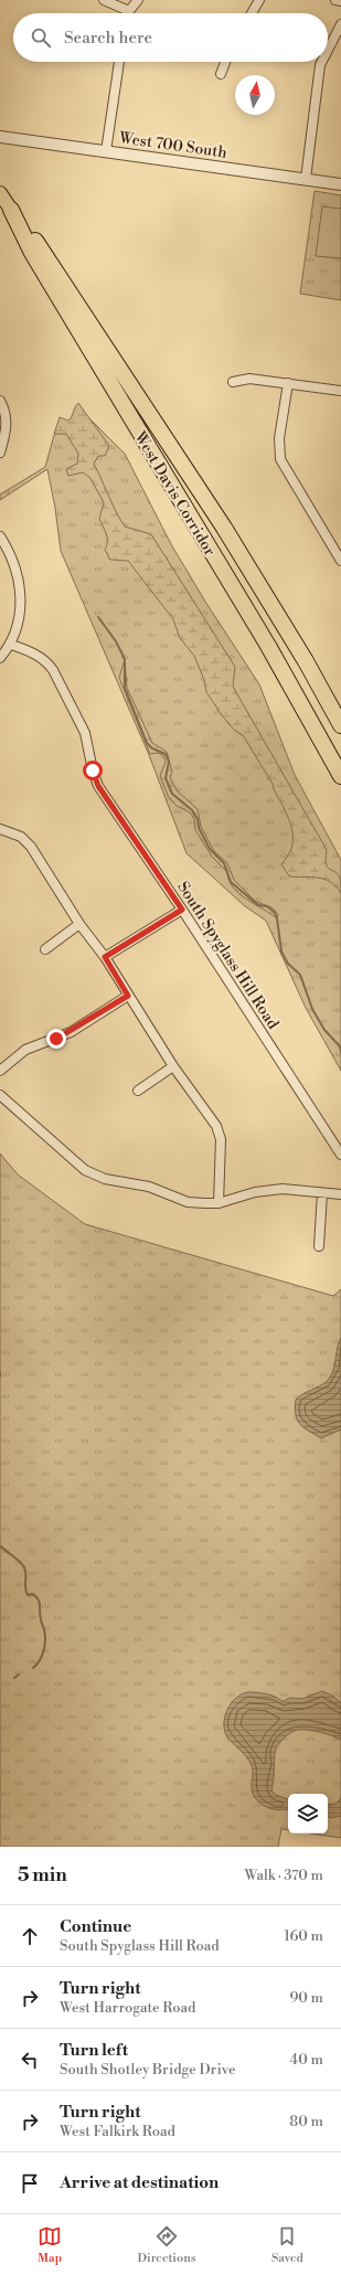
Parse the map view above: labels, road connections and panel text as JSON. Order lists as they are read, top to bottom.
{
  "streets": {
    "highway": ["West Davis Corridor"],
    "street": ["West 700 South", "South Spyglass Hill Road"]
  },
  "north": "top",
  "page": {
    "search": "Search here",
    "heading": ["5 min", "Walk · 370 m"],
    "list": [
      ["Continue", "South Spyglass Hill Road", "160 m"],
      ["Turn right", "West Harrogate Road", "90 m"],
      ["Turn left", "South Shotley Bridge Drive", "40 m"],
      ["Turn right", "West Falkirk Road", "80 m"],
      "Arrive at destination"
    ],
    "nav": ["Map", "Directions", "Saved"]
  }
}
